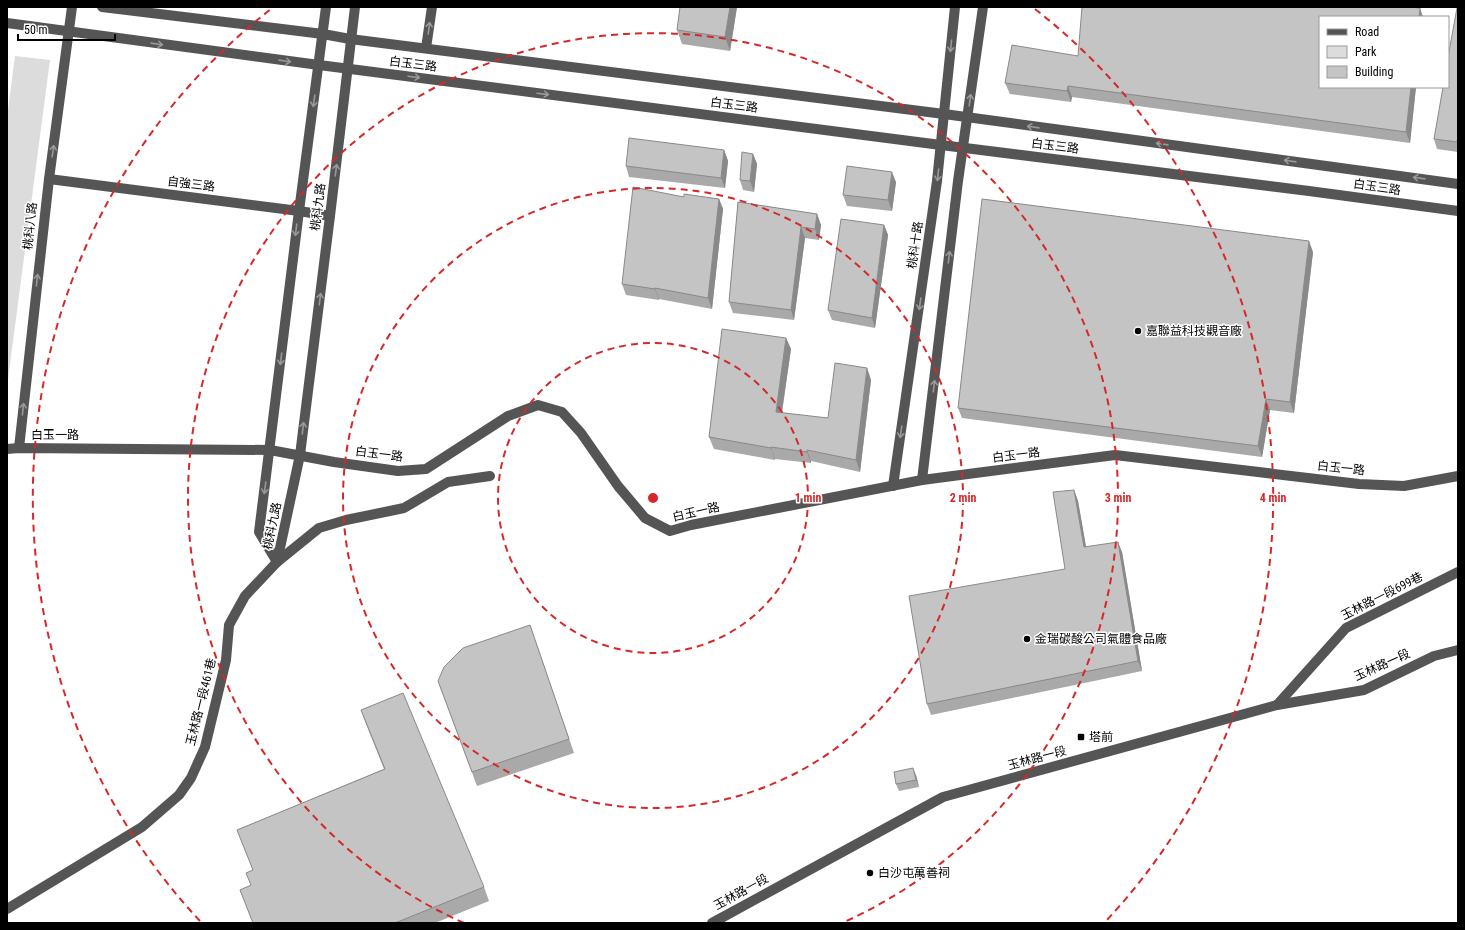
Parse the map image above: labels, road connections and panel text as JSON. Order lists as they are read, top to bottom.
{
  "streets": {
    "street": [
      "白玉三路",
      "自強三路",
      "桃科九路",
      "桃科八路",
      "桃科十路",
      "白玉一路",
      "玉林路一段699巷",
      "玉林路一段",
      "玉林路一段461巷"
    ]
  },
  "crossings": [
    ["白玉三路", "桃科九路"],
    ["白玉三路", "桃科八路"],
    ["白玉三路", "桃科十路"],
    ["自強三路", "桃科九路"],
    ["自強三路", "桃科八路"],
    ["桃科九路", "白玉一路"],
    ["桃科九路", "玉林路一段461巷"],
    ["桃科八路", "白玉一路"],
    ["桃科十路", "白玉一路"],
    ["玉林路一段699巷", "玉林路一段"]
  ],
  "one_way": ["桃科八路"],
  "places": {
    "other": ["嘉聯益科技觀音廠", "金瑞碳酸公司氣體食品廠", "白沙屯萬善祠"],
    "transit": ["塔前"]
  },
  "legend": ["Road", "Park", "Building"],
  "scale_bar": "50 m",
  "rings": [
    "1 min",
    "2 min",
    "3 min",
    "4 min"
  ]
}
